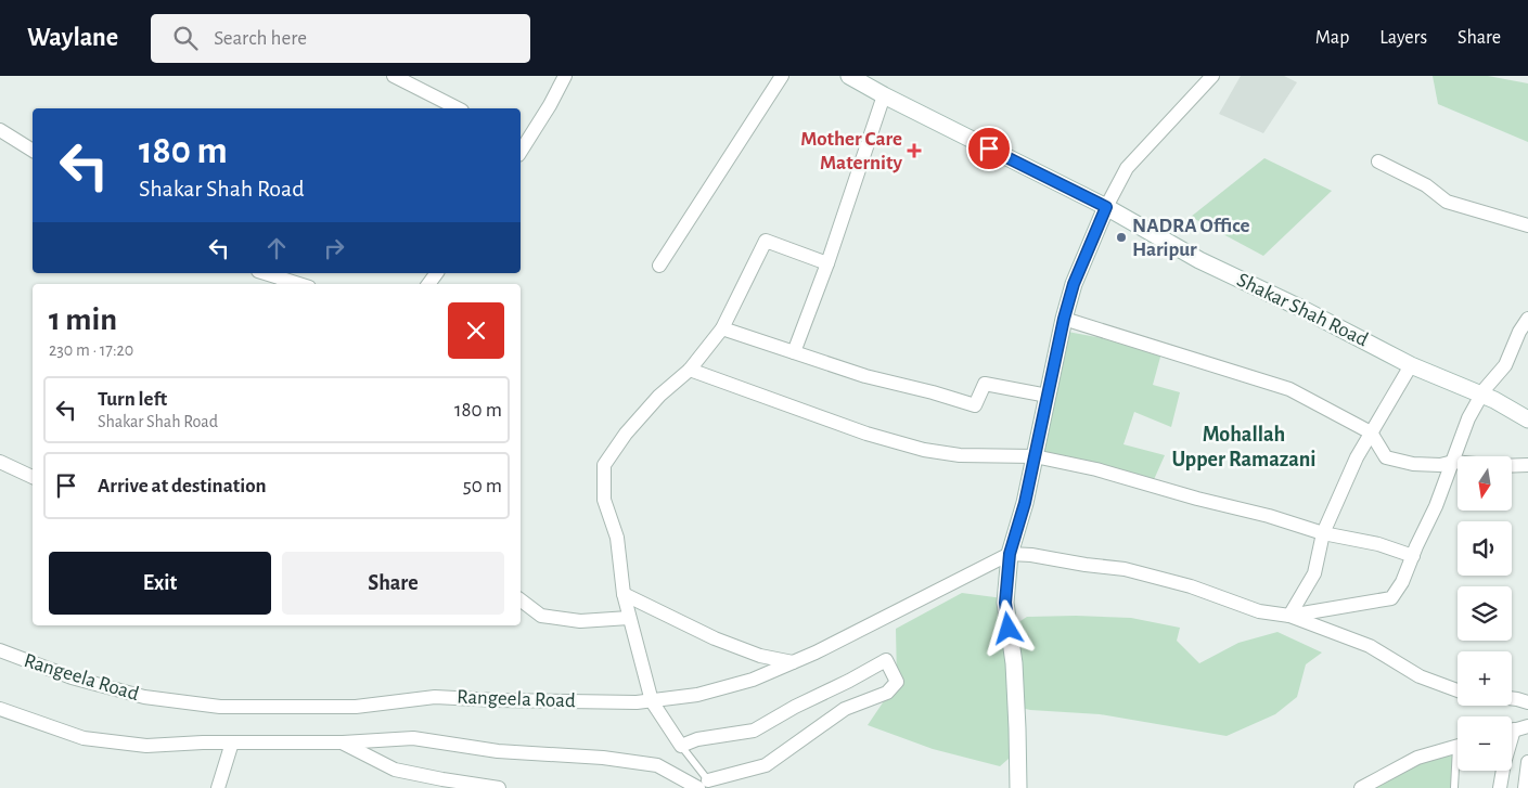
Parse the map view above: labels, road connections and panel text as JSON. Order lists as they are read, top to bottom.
{
  "streets": {
    "main road": ["Shakar Shah Road"],
    "street": ["Rangeela Road"]
  },
  "districts": ["Mohallah Upper Ramazani"],
  "places": {
    "health": ["Mother Care Maternity"],
    "other": ["NADRA Office Haripur"]
  },
  "north": "bottom",
  "page": {
    "header": "Waylane",
    "search": "Search here",
    "nav": ["Map", "Layers", "Share"],
    "turn": ["180 m", "Shakar Shah Road"],
    "heading": ["1 min", "230 m · 17:20"],
    "list": [
      {
        "name": "Turn left",
        "note": "Shakar Shah Road",
        "value": "180 m"
      },
      {
        "name": "Arrive at destination",
        "value": "50 m"
      }
    ],
    "map_buttons": ["+", "−"],
    "buttons": ["Exit", "Share"]
  }
}
